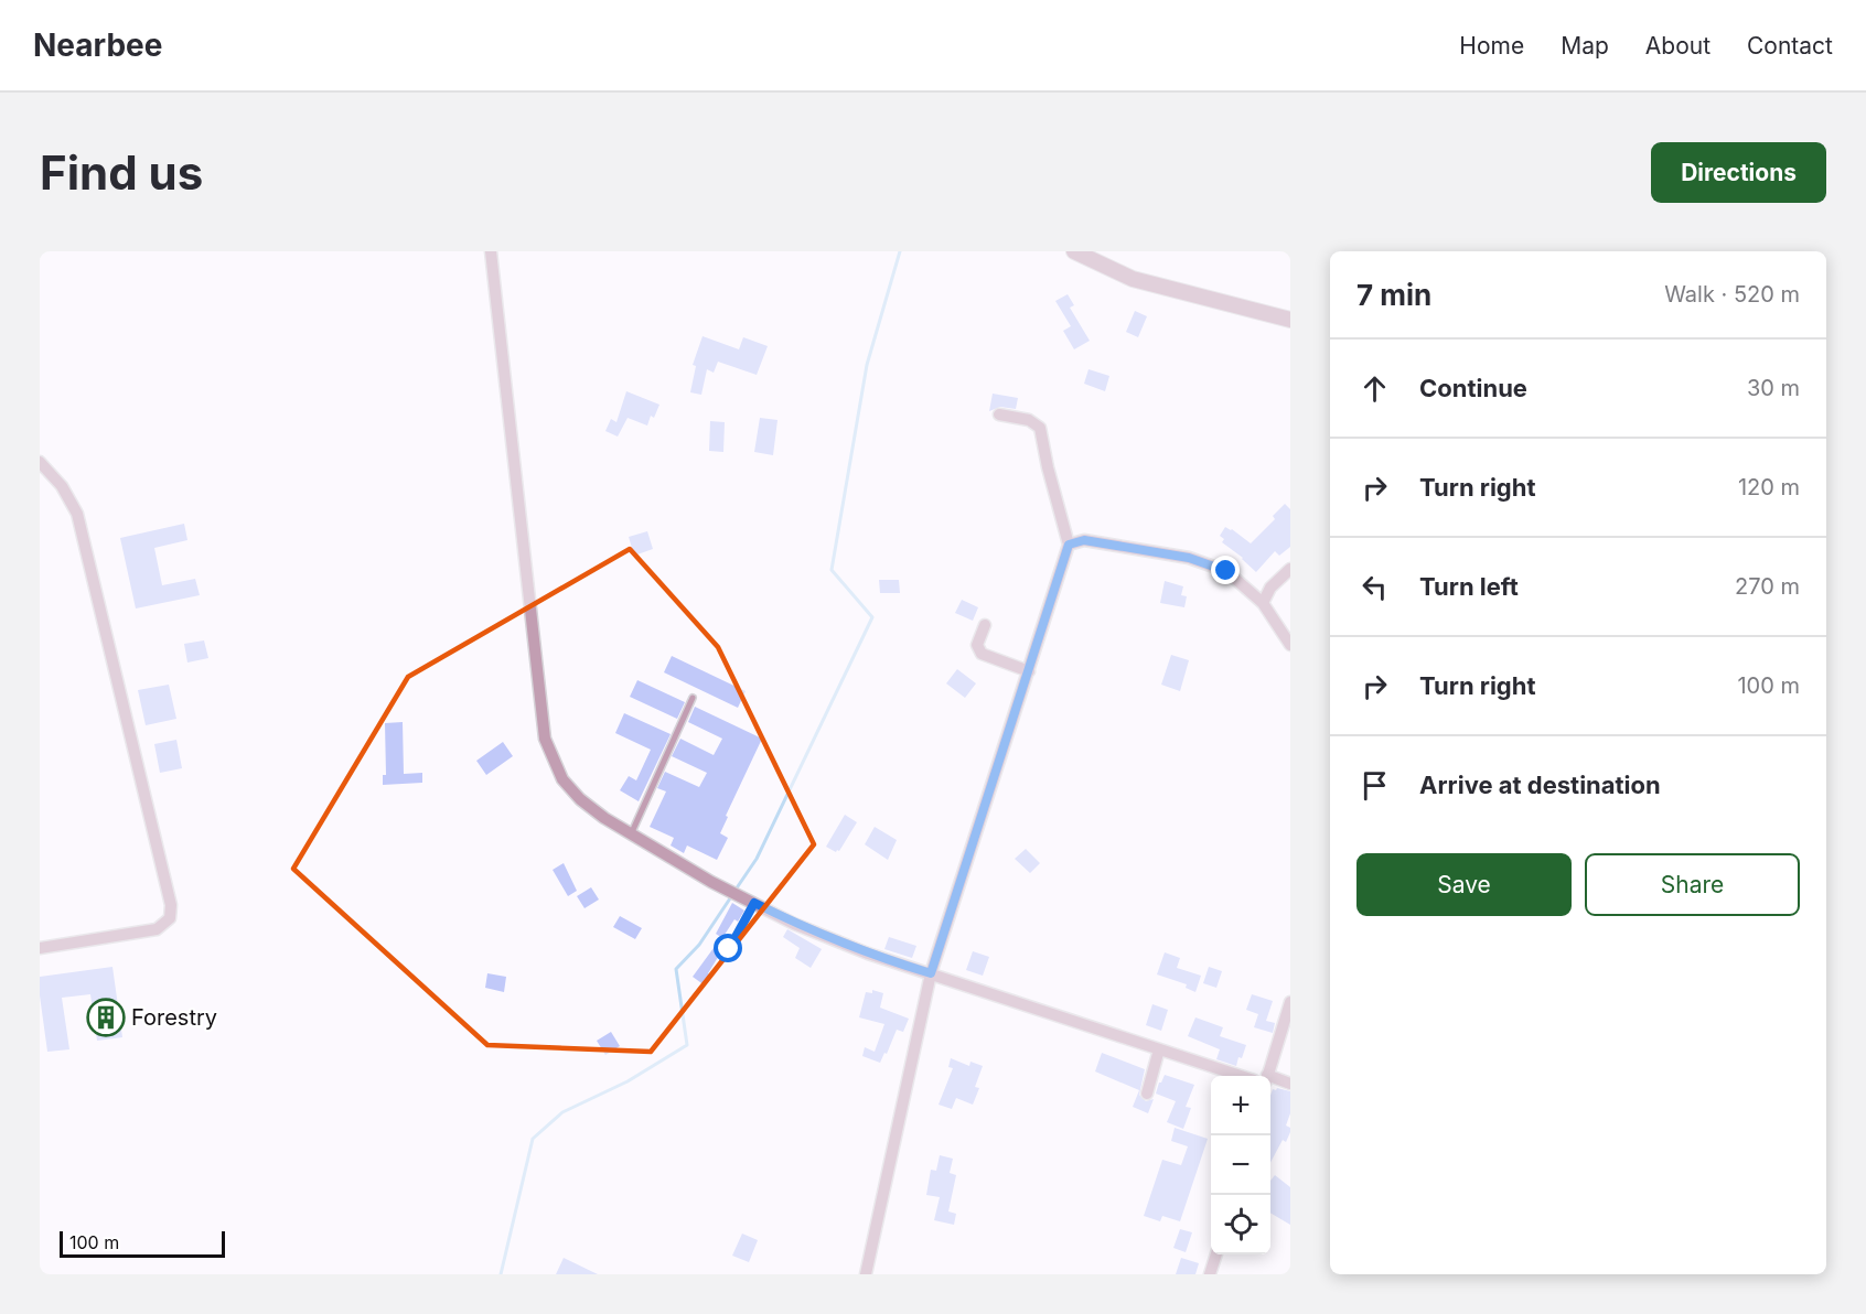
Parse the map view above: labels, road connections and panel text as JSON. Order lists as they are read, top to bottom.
{
  "places": {
    "building": ["Forestry"]
  },
  "scale_bar": "100 m",
  "page": {
    "header": "Nearbee",
    "nav": [
      "Home",
      "Map",
      "About",
      "Contact"
    ],
    "buttons": [
      "Directions",
      ["Save", "Share"]
    ],
    "title": "Find us",
    "heading": ["7 min", "Walk · 520 m"],
    "list": [
      ["Continue", "30 m"],
      ["Turn right", "120 m"],
      ["Turn left", "270 m"],
      ["Turn right", "100 m"],
      "Arrive at destination"
    ],
    "map_buttons": ["+", "−"],
    "scale": "100 m"
  }
}
